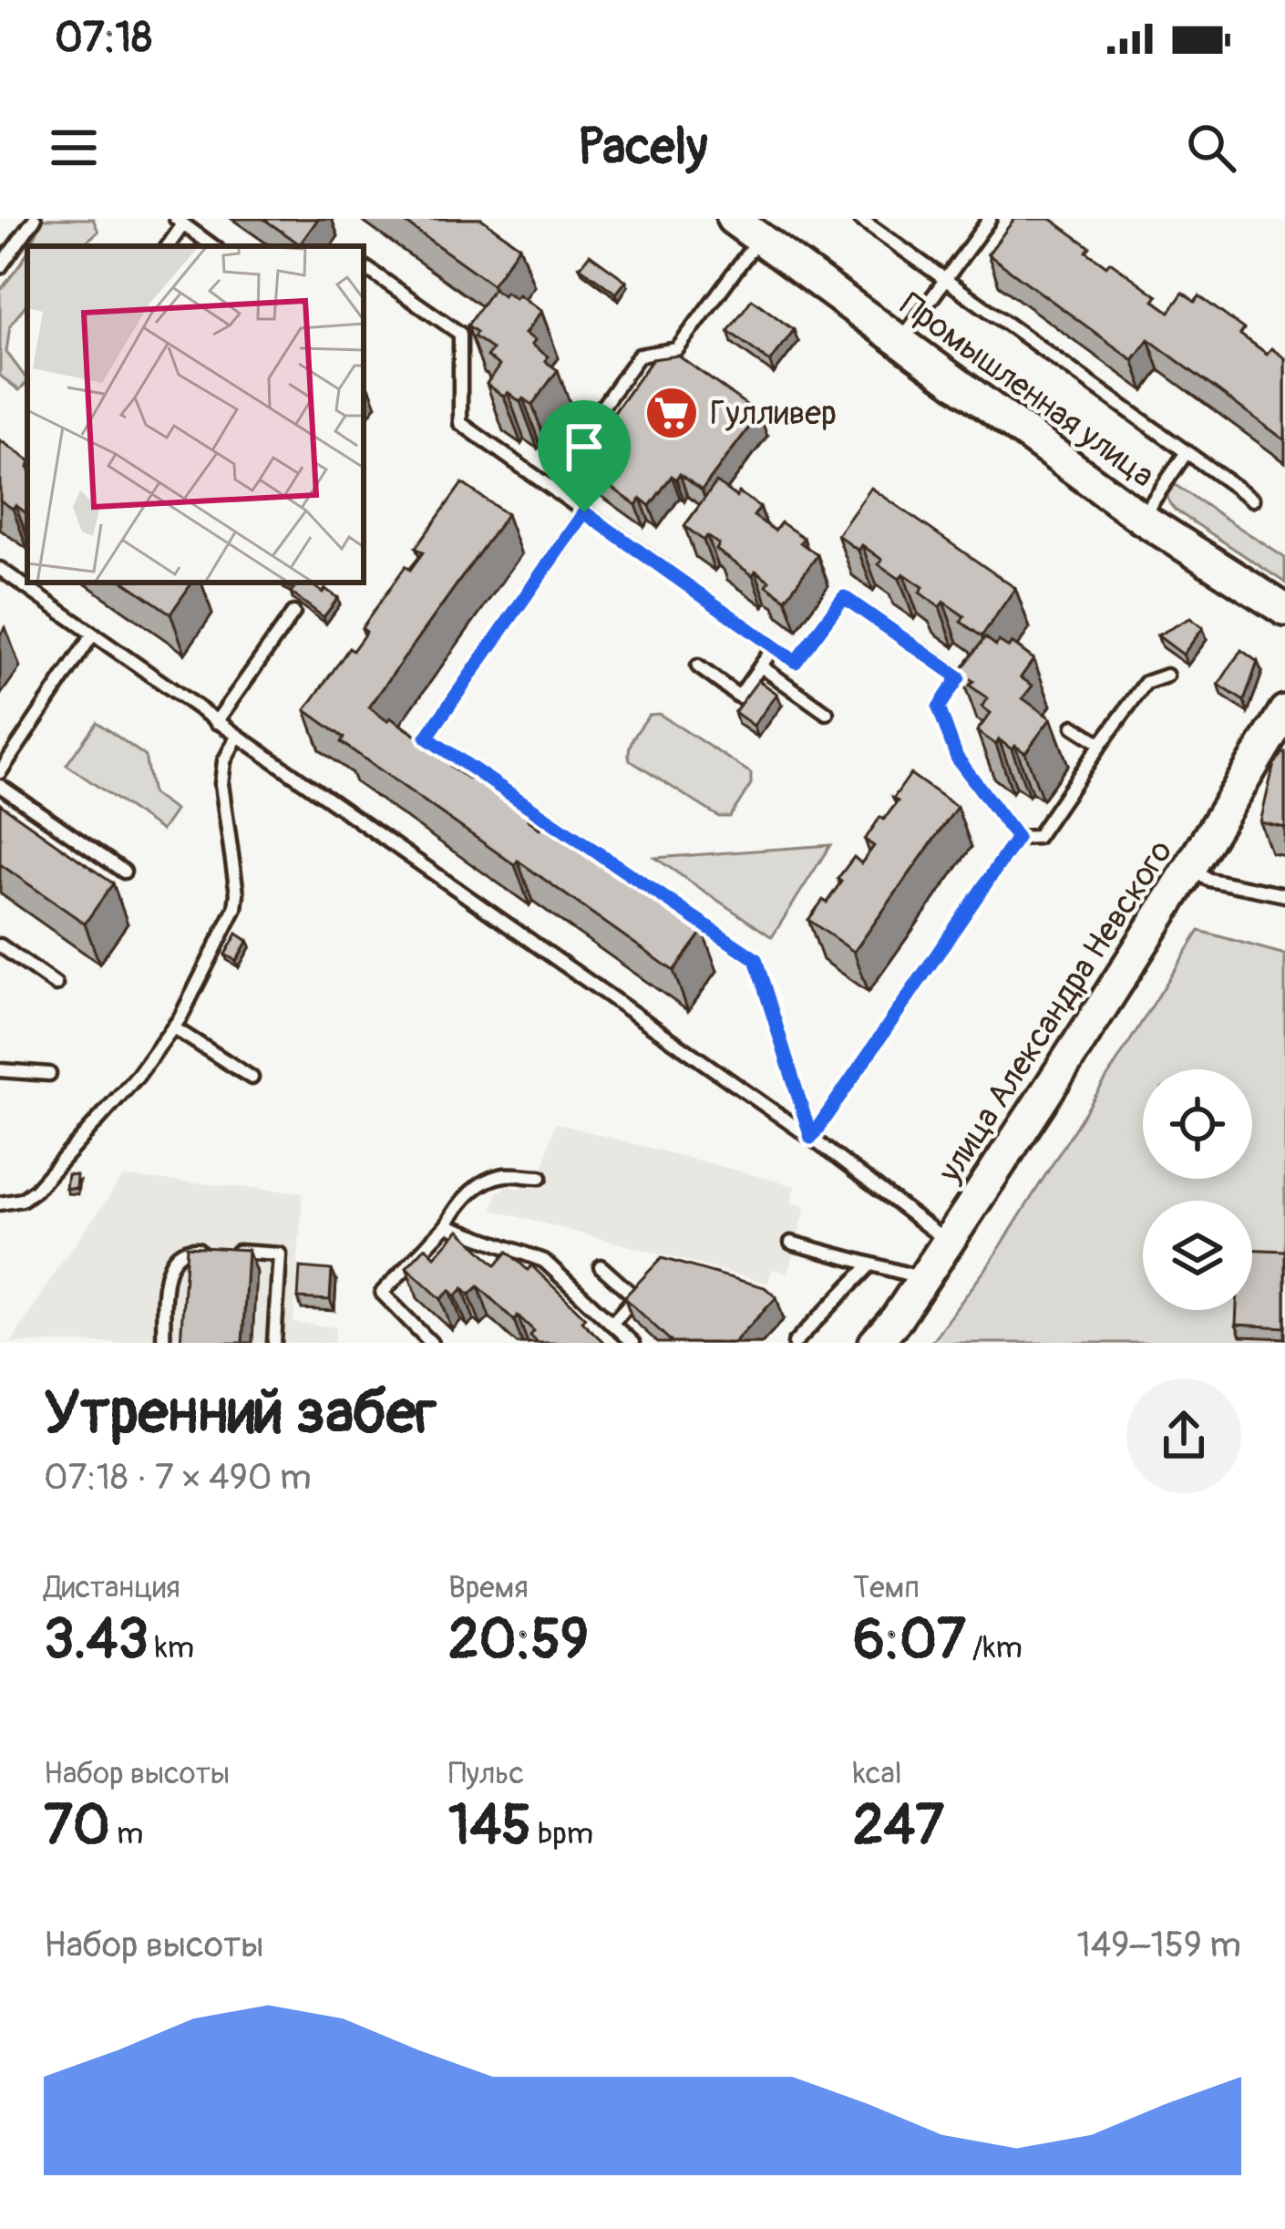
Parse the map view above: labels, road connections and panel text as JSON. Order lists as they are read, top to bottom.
{
  "streets": {
    "street": ["Промышленная улица", "улица Александра Невского"]
  },
  "places": {
    "supermarket": ["Гулливер"]
  },
  "page": {
    "status": "07:18",
    "header": "Pacely",
    "heading": ["Утренний забег", "07:18 · 7 × 490 m"],
    "stats": [
      ["Дистанция", "3.43 km"],
      ["Время", "20:59"],
      ["Темп", "6:07 /km"],
      ["Набор высоты", "70 m"],
      ["Пульс", "145 bpm"],
      ["kcal", "247"]
    ],
    "chart": ["Набор высоты", "149–159 m"]
  }
}
